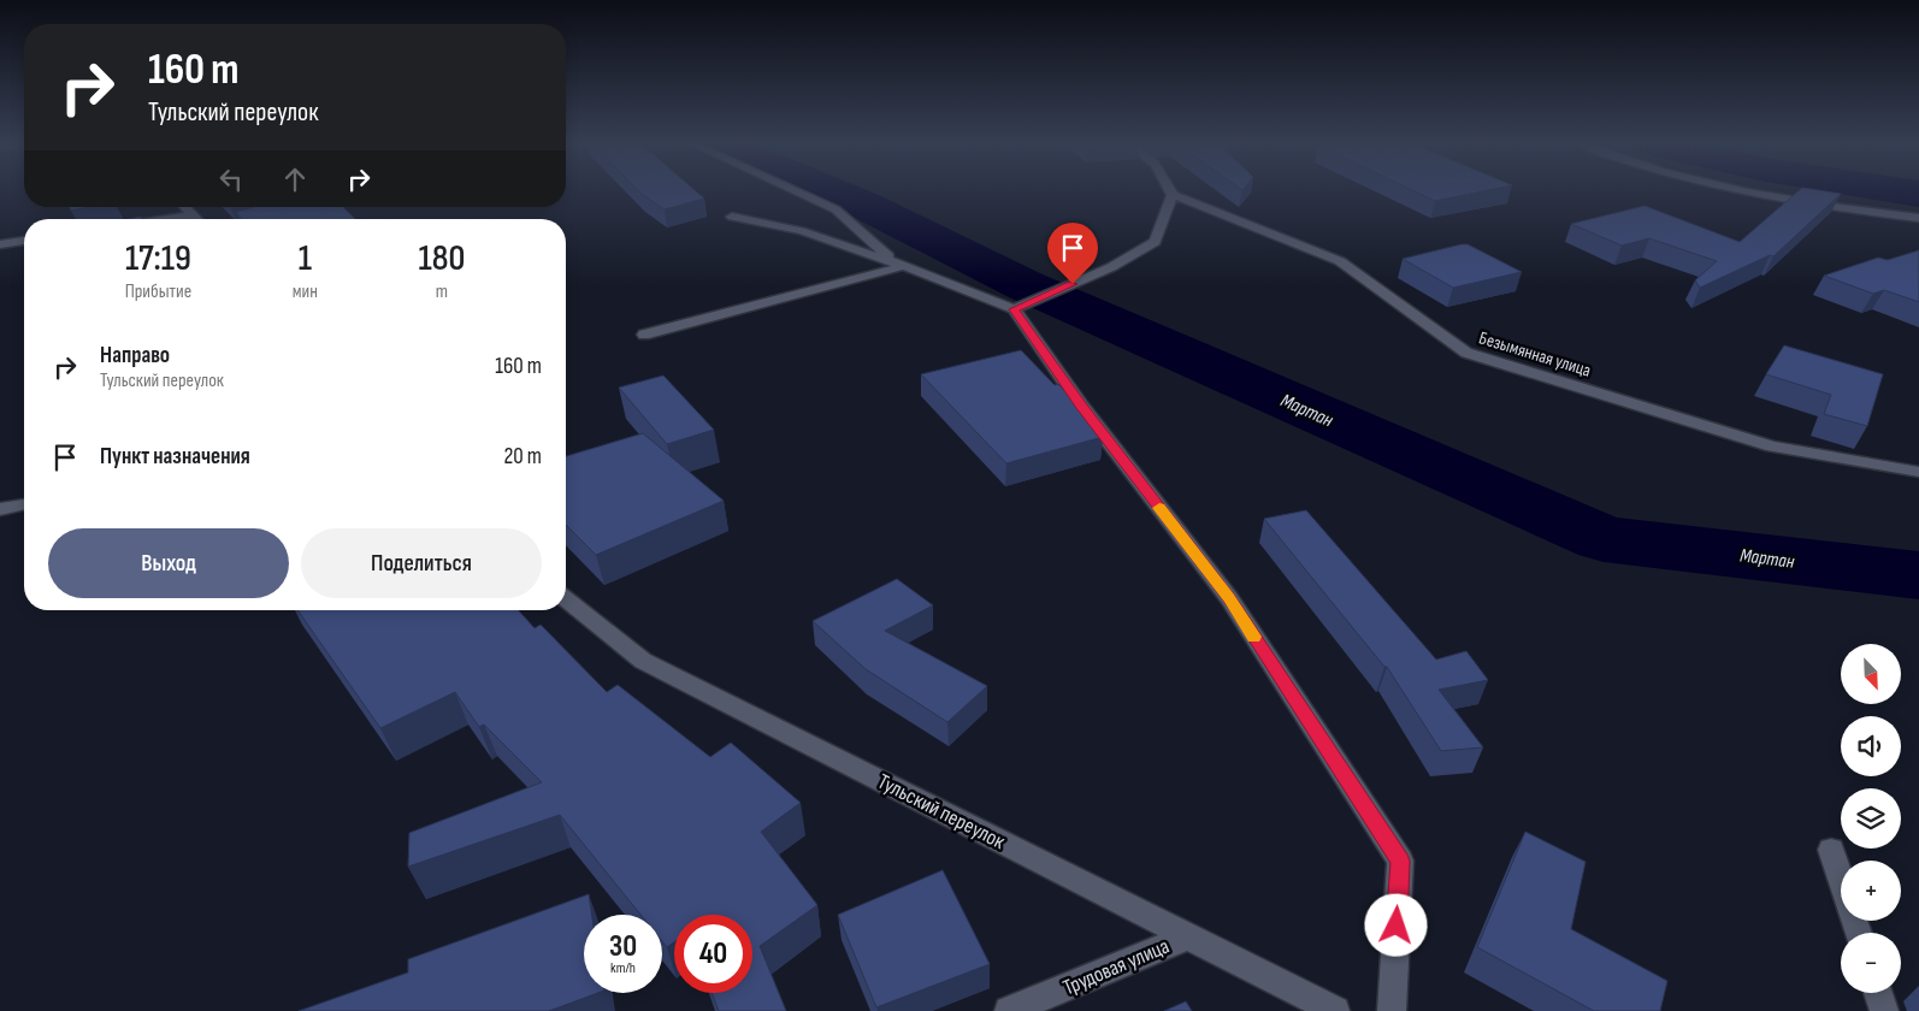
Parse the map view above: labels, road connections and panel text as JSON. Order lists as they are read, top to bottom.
{
  "streets": {
    "street": ["Безымянная улица", "Тульский переулок", "Трудовая улица"]
  },
  "crossings": [
    ["Тульский переулок", "Трудовая улица"]
  ],
  "water": ["Мартан"],
  "north": "bottom right",
  "page": {
    "turn": ["160 m", "Тульский переулок"],
    "eta": [
      "17:19",
      "Прибытие",
      "1",
      "мин",
      "180",
      "m"
    ],
    "list": [
      {
        "name": "Направо",
        "note": "Тульский переулок",
        "value": "160 m"
      },
      {
        "name": "Пункт назначения",
        "value": "20 m"
      }
    ],
    "buttons": ["Выход", "Поделиться"],
    "map_buttons": ["+", "−"],
    "speed": "30 km/h",
    "limit": "40"
  }
}
